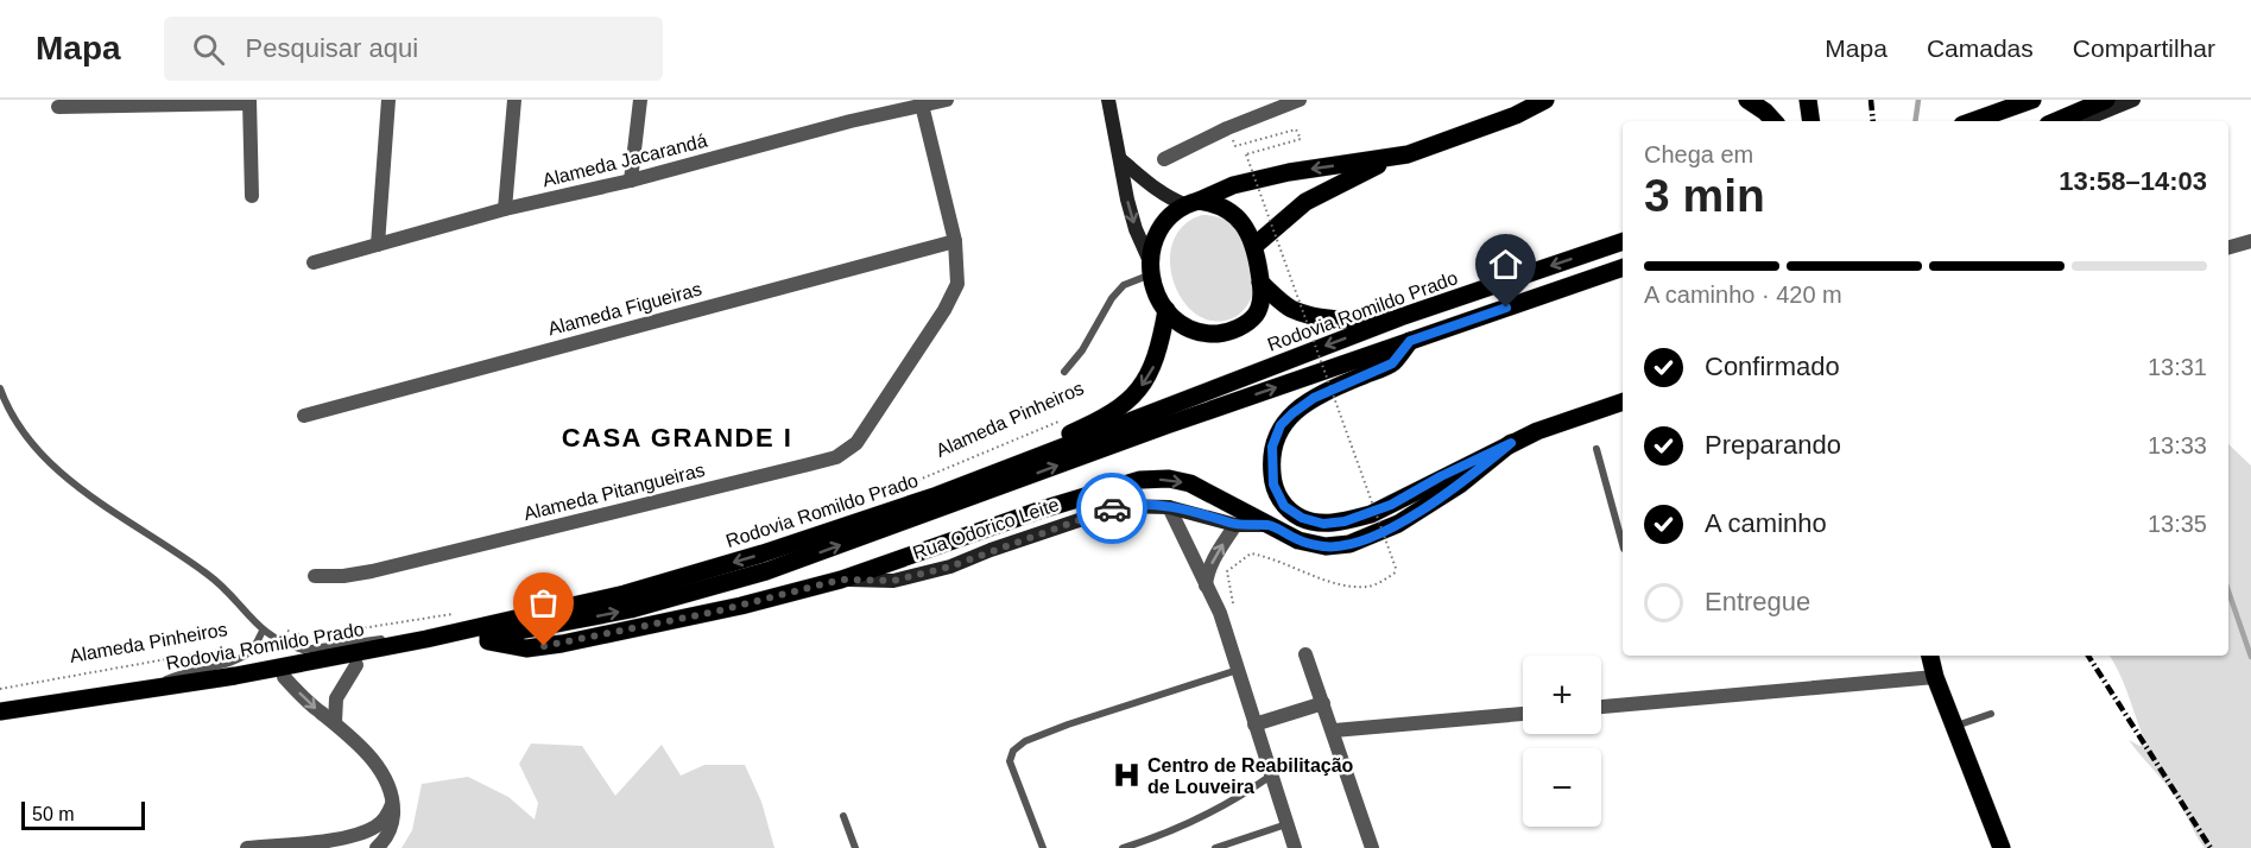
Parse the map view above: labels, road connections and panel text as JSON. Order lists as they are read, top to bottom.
{
  "streets": {
    "main road": ["Rodovia Romildo Prado", "Rua Odorico Leite"],
    "street": ["Alameda Jacarandá", "Alameda Figueiras", "Alameda Pitangueiras"],
    "path": ["Alameda Pinheiros"]
  },
  "crossings": [
    ["Alameda Figueiras", "Alameda Pitangueiras"]
  ],
  "districts": ["CASA GRANDE I"],
  "places": {
    "hospital": ["Centro de Reabilitação de Louveira"]
  },
  "scale_bar": "50 m",
  "page": {
    "header": "Mapa",
    "search": "Pesquisar aqui",
    "nav": ["Mapa", "Camadas", "Compartilhar"],
    "heading": ["3 min", "Chega em", "13:58–14:03"],
    "bar": "A caminho · 420 m",
    "list": [
      ["Confirmado", "13:31"],
      ["Preparando", "13:33"],
      ["A caminho", "13:35"],
      "Entregue"
    ],
    "map_buttons": ["+", "−"],
    "scale": "50 m"
  }
}
